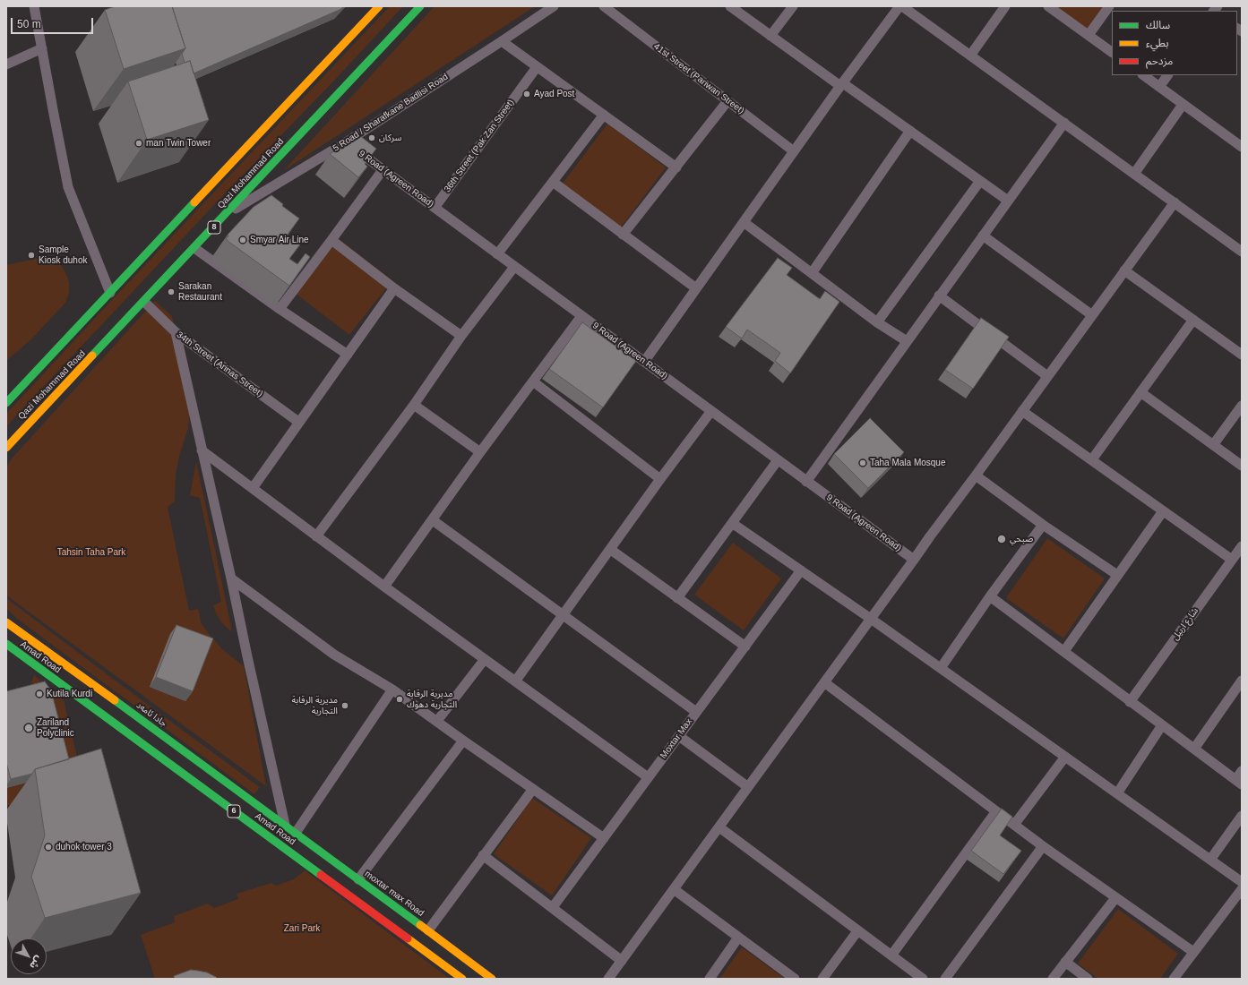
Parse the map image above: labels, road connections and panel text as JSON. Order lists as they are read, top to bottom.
{
  "streets": {
    "main road": [
      "Qazi Mohammad Road",
      "8",
      "Amad Road",
      "جادا ئامەد",
      "6",
      "moxtar max Road"
    ],
    "street": [
      "41st Street (Pariwan Street)",
      "5 Road / Sharafkane Badlisi Road",
      "36th Street (Pak Zan Street)",
      "9 Road (Agreen Road)",
      "34th Street (Arinas Street)",
      "شارع اربيل",
      "Moxtar Max"
    ]
  },
  "crossings": [
    ["5 Road / Sharafkane Badlisi Road", "Qazi Mohammad Road"],
    ["5 Road / Sharafkane Badlisi Road", "9 Road (Agreen Road)"],
    ["36th Street (Pak Zan Street)", "9 Road (Agreen Road)"],
    ["Qazi Mohammad Road", "34th Street (Arinas Street)"],
    ["جادا ئامەد", "moxtar max Road"]
  ],
  "parks": ["Tahsin Taha Park", "Zari Park"],
  "places": [
    "Ayad Post",
    "سركان",
    "man Twin Tower",
    "Smyar Air Line",
    "Sample Kiosk duhok",
    "Sarakan Restaurant",
    "Taha Mala Mosque",
    "صبحي",
    "Kutila Kurdi",
    "مديرية الرقابة التجارية دهوك",
    "مديرية الرقابة التجارية",
    "Zariland Polyclinic",
    "duhok tower 3"
  ],
  "legend": ["سالك", "بطيء", "مزدحم"],
  "scale_bar": "50 m",
  "north": "bottom right"
}
